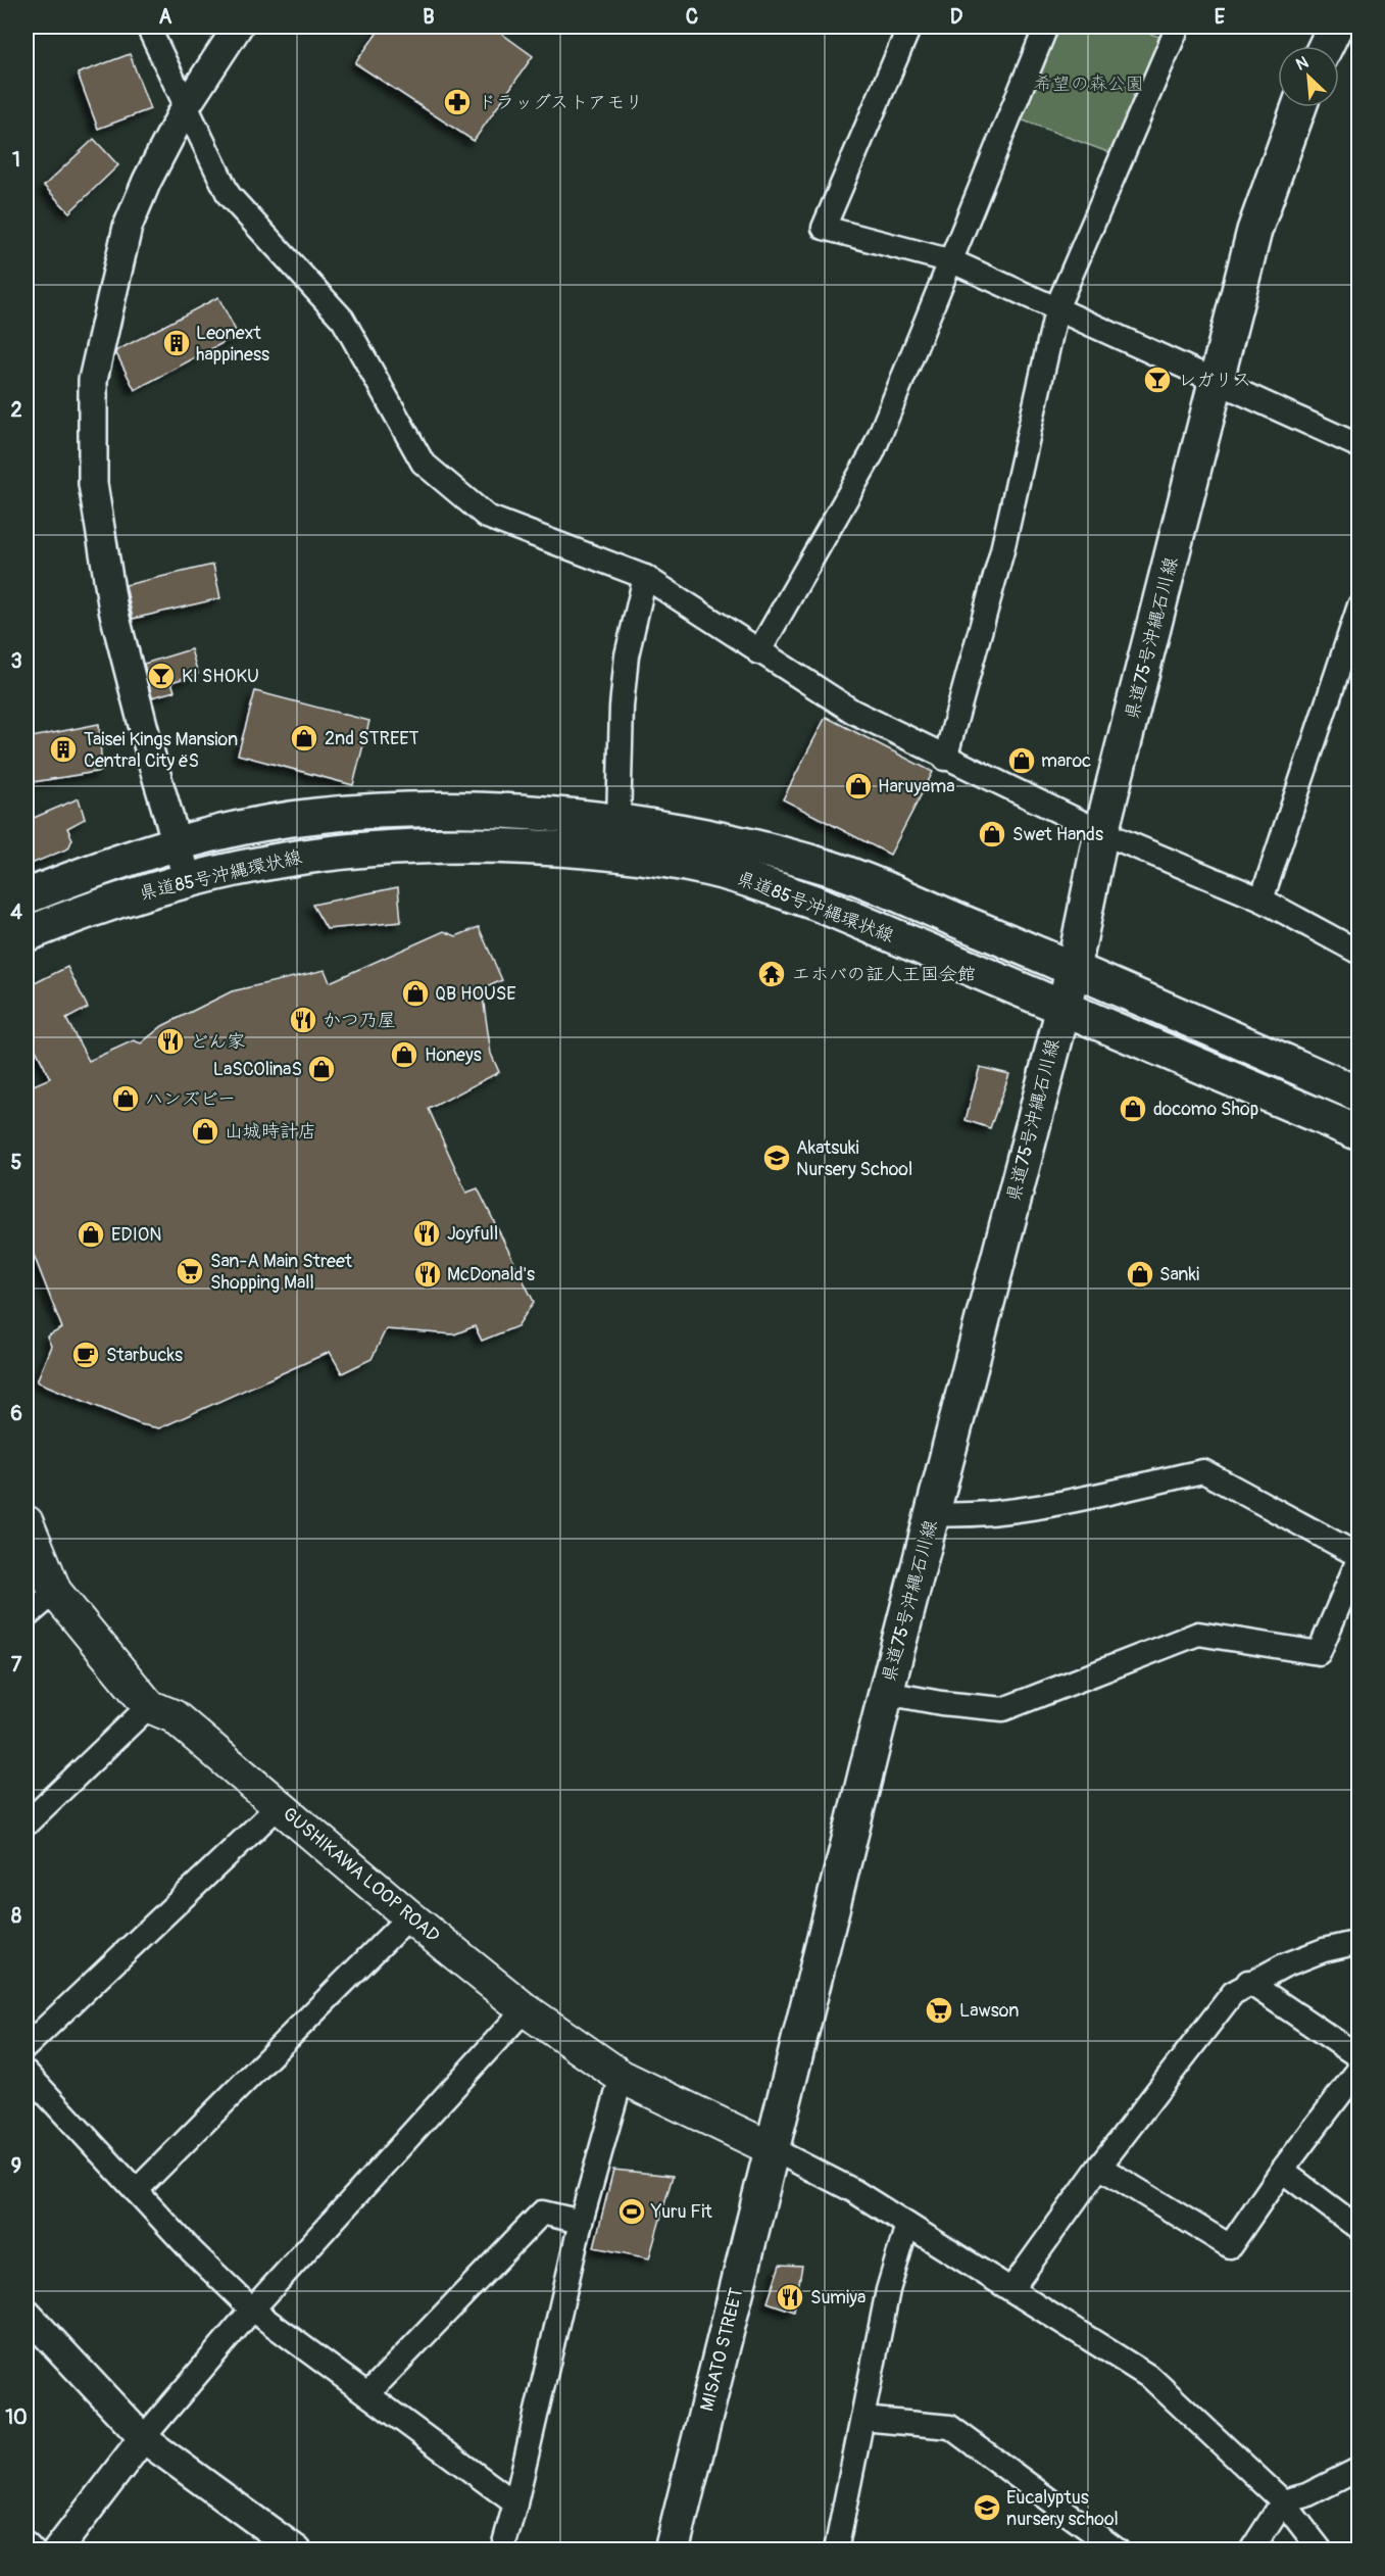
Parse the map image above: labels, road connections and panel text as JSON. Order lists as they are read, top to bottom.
{
  "streets": {
    "main road": [
      "県道75号沖縄石川線",
      "県道85号沖縄環状線",
      "GUSHIKAWA LOOP ROAD",
      "MISATO STREET"
    ]
  },
  "crossings": [
    ["県道75号沖縄石川線", "県道85号沖縄環状線"],
    ["県道75号沖縄石川線", "GUSHIKAWA LOOP ROAD"],
    ["県道75号沖縄石川線", "MISATO STREET"],
    ["GUSHIKAWA LOOP ROAD", "MISATO STREET"]
  ],
  "parks": ["希望の森公園"],
  "places": {
    "pharmacy": ["ドラッグストアモリ"],
    "building": ["Leonext happiness", "Taisei Kings Mansion Central City ëS"],
    "bar": ["レガリス", "KI SHOKU"],
    "shop": [
      "2nd STREET",
      "maroc",
      "Haruyama",
      "Swet Hands",
      "QB HOUSE",
      "Honeys",
      "LaSCOlinaS",
      "ハンズビー",
      "docomo Shop",
      "山城時計店",
      "EDION",
      "Sanki"
    ],
    "temple": ["エホバの証人王国会館"],
    "restaurant": [
      "かつ乃屋",
      "どん家",
      "Joyfull",
      "McDonald's",
      "Sumiya"
    ],
    "school or university": ["Akatsuki Nursery School", "Eucalyptus nursery school"],
    "supermarket": ["San-A Main Street Shopping Mall", "Lawson"],
    "cafe": ["Starbucks"],
    "sports": ["Yuru Fit"]
  },
  "north": "top left",
  "grid": {
    "columns": [
      "A",
      "B",
      "C",
      "D",
      "E"
    ],
    "rows": [
      "1",
      "2",
      "3",
      "4",
      "5",
      "6",
      "7",
      "8",
      "9",
      "10"
    ]
  }
}
